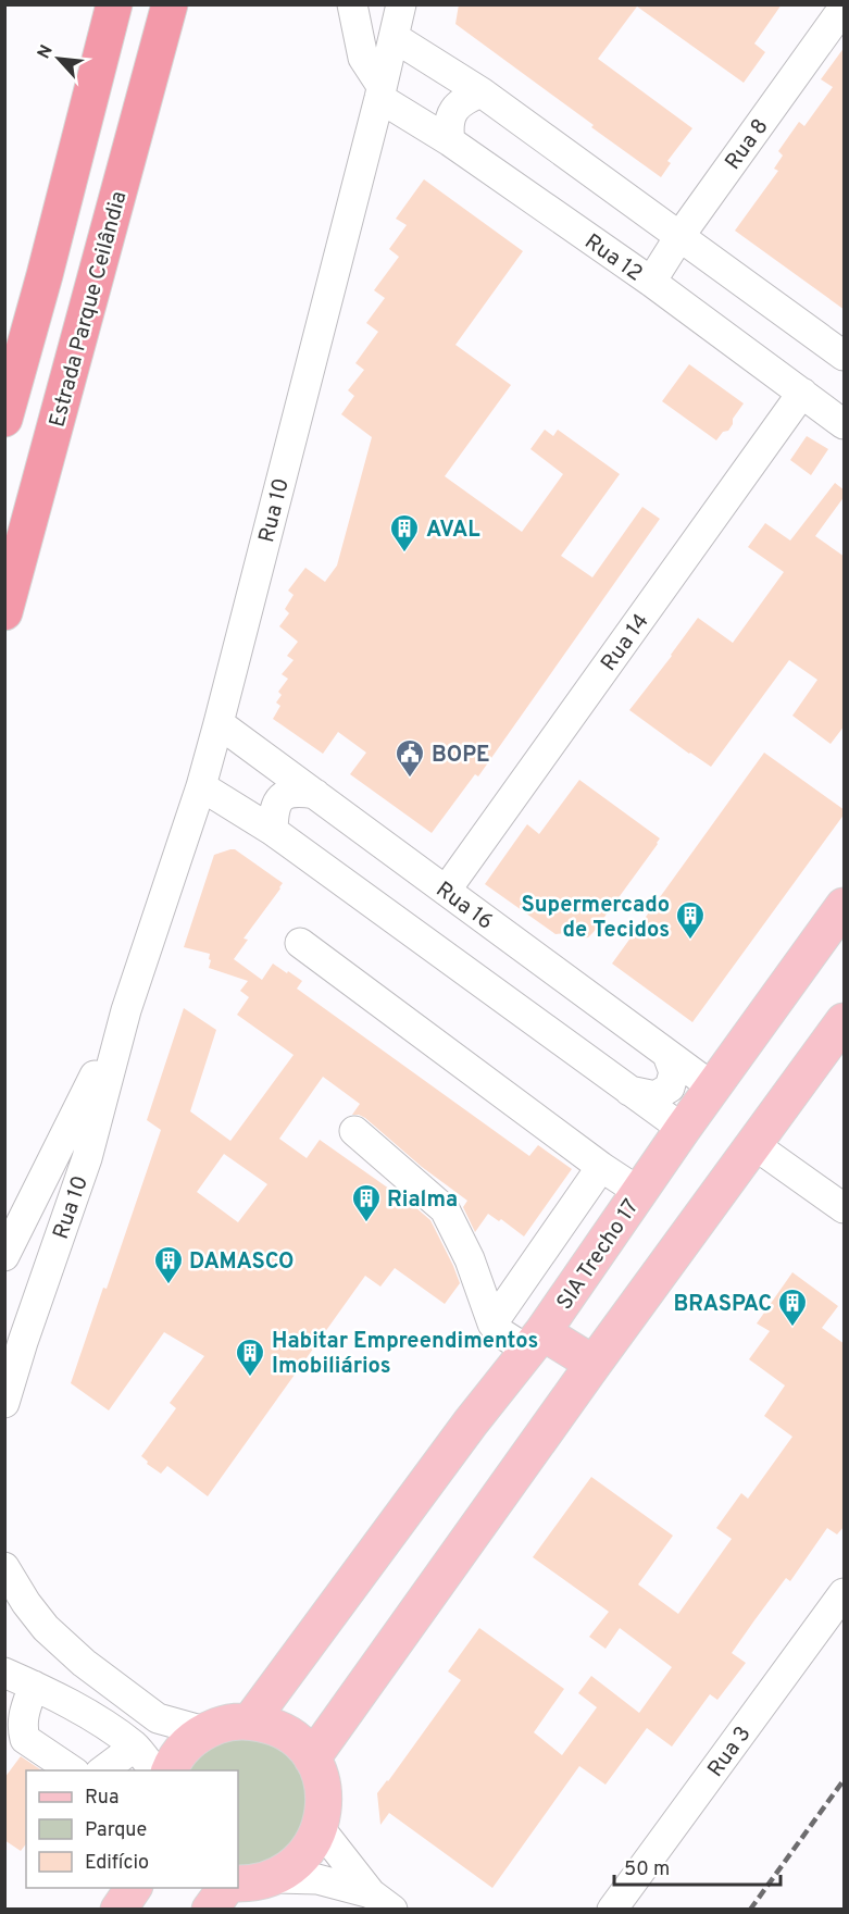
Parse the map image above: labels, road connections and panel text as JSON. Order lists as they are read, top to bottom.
{
  "streets": {
    "highway": ["Estrada Parque Ceilândia"],
    "main road": ["SIA Trecho 17"],
    "street": [
      "Rua 8",
      "Rua 12",
      "Rua 10",
      "Rua 14",
      "Rua 16",
      "Rua 3"
    ]
  },
  "crossings": [
    ["Rua 8", "Rua 12"],
    ["Rua 12", "Rua 10"],
    ["Rua 12", "Rua 14"],
    ["Rua 10", "Rua 16"],
    ["Rua 14", "Rua 16"],
    ["Rua 16", "SIA Trecho 17"]
  ],
  "places": {
    "building": [
      "AVAL",
      "Supermercado de Tecidos",
      "Rialma",
      "DAMASCO",
      "BRASPAC",
      "Habitar Empreendimentos Imobiliários"
    ],
    "public building": ["BOPE"]
  },
  "legend": ["Rua", "Parque", "Edifício"],
  "scale_bar": "50 m",
  "north": "top left"
}
